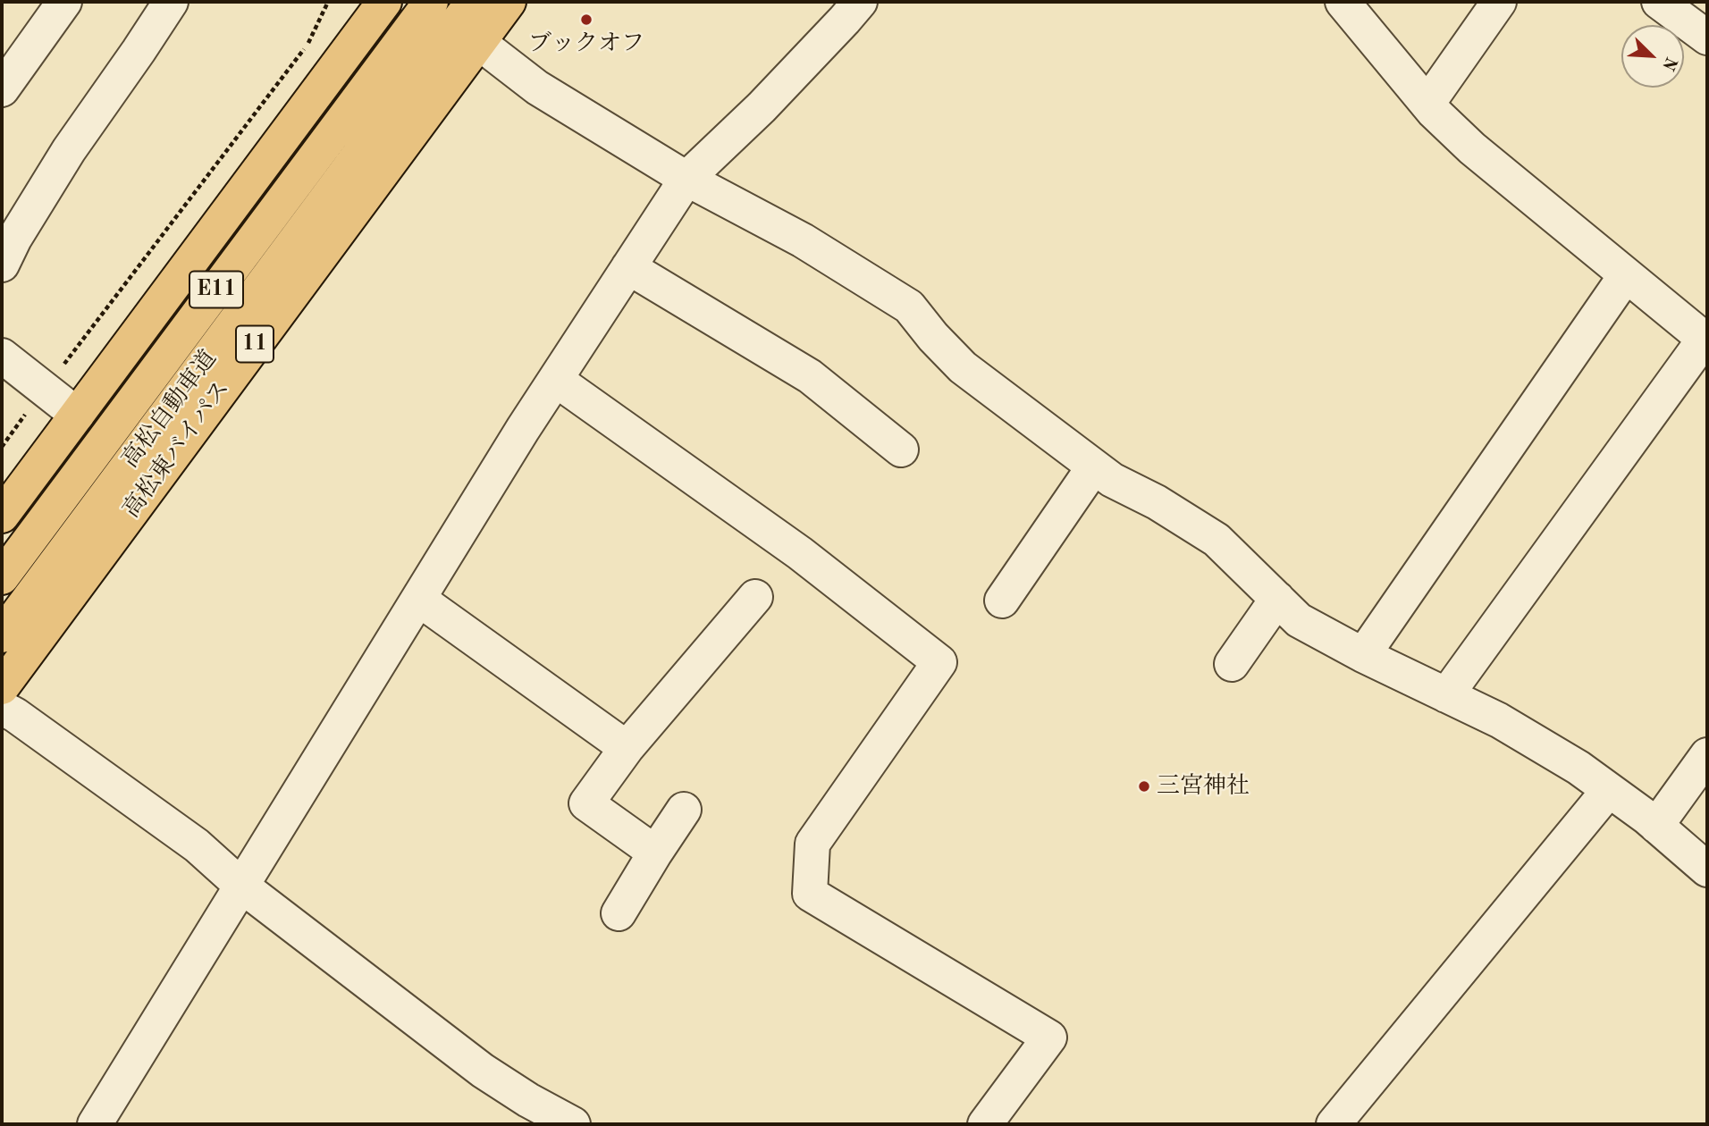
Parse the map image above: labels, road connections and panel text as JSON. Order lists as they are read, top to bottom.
{
  "streets": {
    "highway": [
      "E11",
      "11",
      "高松自動車道",
      "高松東バイパス"
    ]
  },
  "places": ["ブックオフ", "三宮神社"],
  "north": "bottom right"
}
